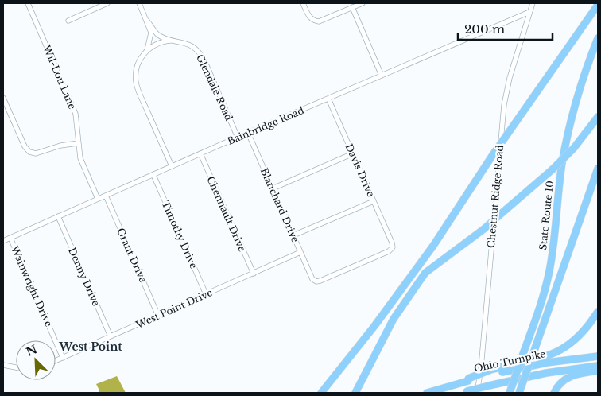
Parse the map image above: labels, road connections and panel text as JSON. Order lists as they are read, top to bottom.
{
  "streets": {
    "highway": ["State Route 10", "Ohio Turnpike"],
    "street": [
      "Wil-Lou Lane",
      "Glendale Road",
      "Bainbridge Road",
      "Davis Drive",
      "Chestnut Ridge Road",
      "Blanchard Drive",
      "Chennault Drive",
      "Timothy Drive",
      "Grant Drive",
      "Denny Drive",
      "Wainwright Drive",
      "West Point Drive"
    ]
  },
  "crossings": [
    ["Wil-Lou Lane", "Bainbridge Road"],
    ["Glendale Road", "Bainbridge Road"],
    ["Bainbridge Road", "Davis Drive"],
    ["Bainbridge Road", "Chestnut Ridge Road"],
    ["Bainbridge Road", "Blanchard Drive"],
    ["Bainbridge Road", "Chennault Drive"],
    ["Bainbridge Road", "Timothy Drive"],
    ["Bainbridge Road", "Grant Drive"],
    ["Bainbridge Road", "Denny Drive"],
    ["Bainbridge Road", "Wainwright Drive"],
    ["Davis Drive", "Blanchard Drive"],
    ["Blanchard Drive", "West Point Drive"],
    ["Chennault Drive", "West Point Drive"],
    ["Timothy Drive", "West Point Drive"],
    ["Grant Drive", "West Point Drive"],
    ["Denny Drive", "West Point Drive"],
    ["Wainwright Drive", "West Point Drive"]
  ],
  "districts": ["West Point"],
  "scale_bar": "200 m",
  "north": "top left"
}
